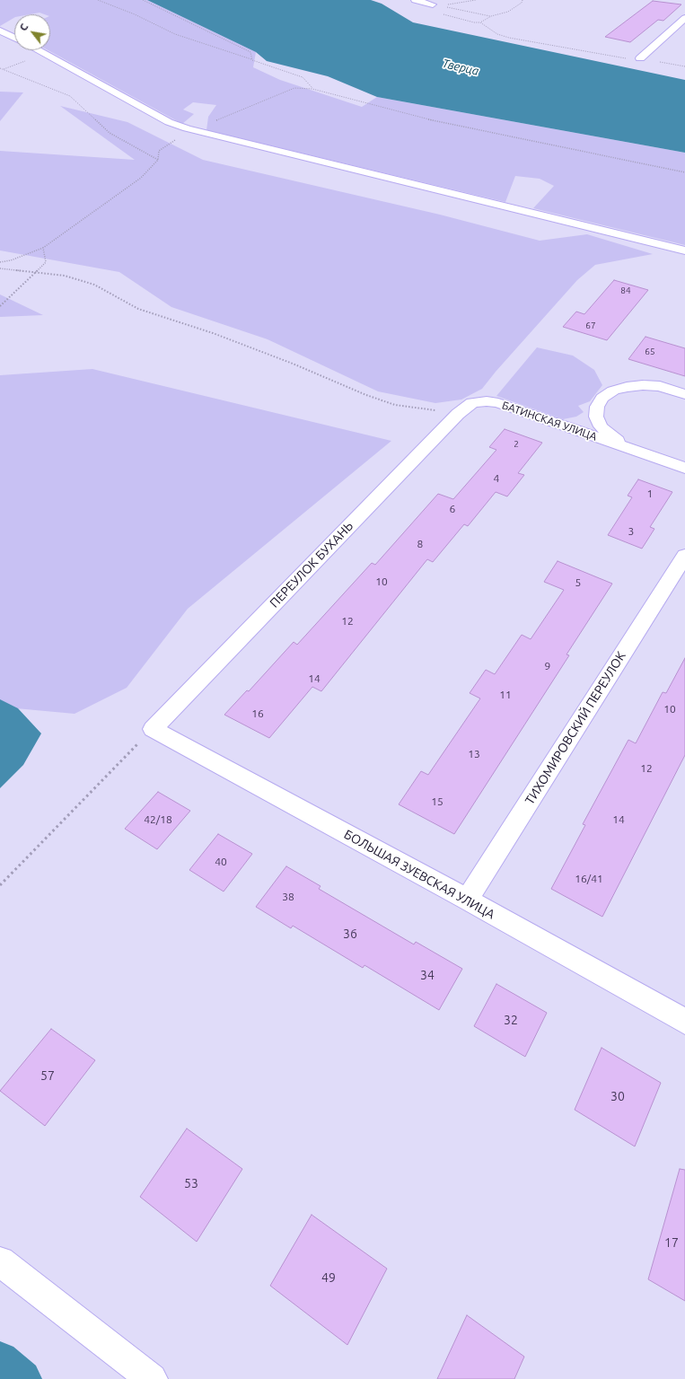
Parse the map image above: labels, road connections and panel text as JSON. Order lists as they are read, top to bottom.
{
  "streets": {
    "street": [
      "БАТИНСКАЯ УЛИЦА",
      "ПЕРЕУЛОК БУХАНЬ",
      "ТИХОМИРОВСКИЙ ПЕРЕУЛОК",
      "БОЛЬШАЯ ЗУЕВСКАЯ УЛИЦА"
    ]
  },
  "crossings": [
    ["БАТИНСКАЯ УЛИЦА", "ПЕРЕУЛОК БУХАНЬ"],
    ["ПЕРЕУЛОК БУХАНЬ", "БОЛЬШАЯ ЗУЕВСКАЯ УЛИЦА"],
    ["ТИХОМИРОВСКИЙ ПЕРЕУЛОК", "БОЛЬШАЯ ЗУЕВСКАЯ УЛИЦА"]
  ],
  "water": ["Тверца"],
  "house_numbers": [
    "84",
    "67",
    "65",
    "2",
    "4",
    "1",
    "6",
    "3",
    "8",
    "10",
    "5",
    "12",
    "9",
    "14",
    "11",
    "10",
    "16",
    "13",
    "12",
    "15",
    "42/18",
    "14",
    "40",
    "16/41",
    "38",
    "36",
    "34",
    "32",
    "57",
    "30",
    "53",
    "17",
    "49"
  ],
  "north": "top left"
}
